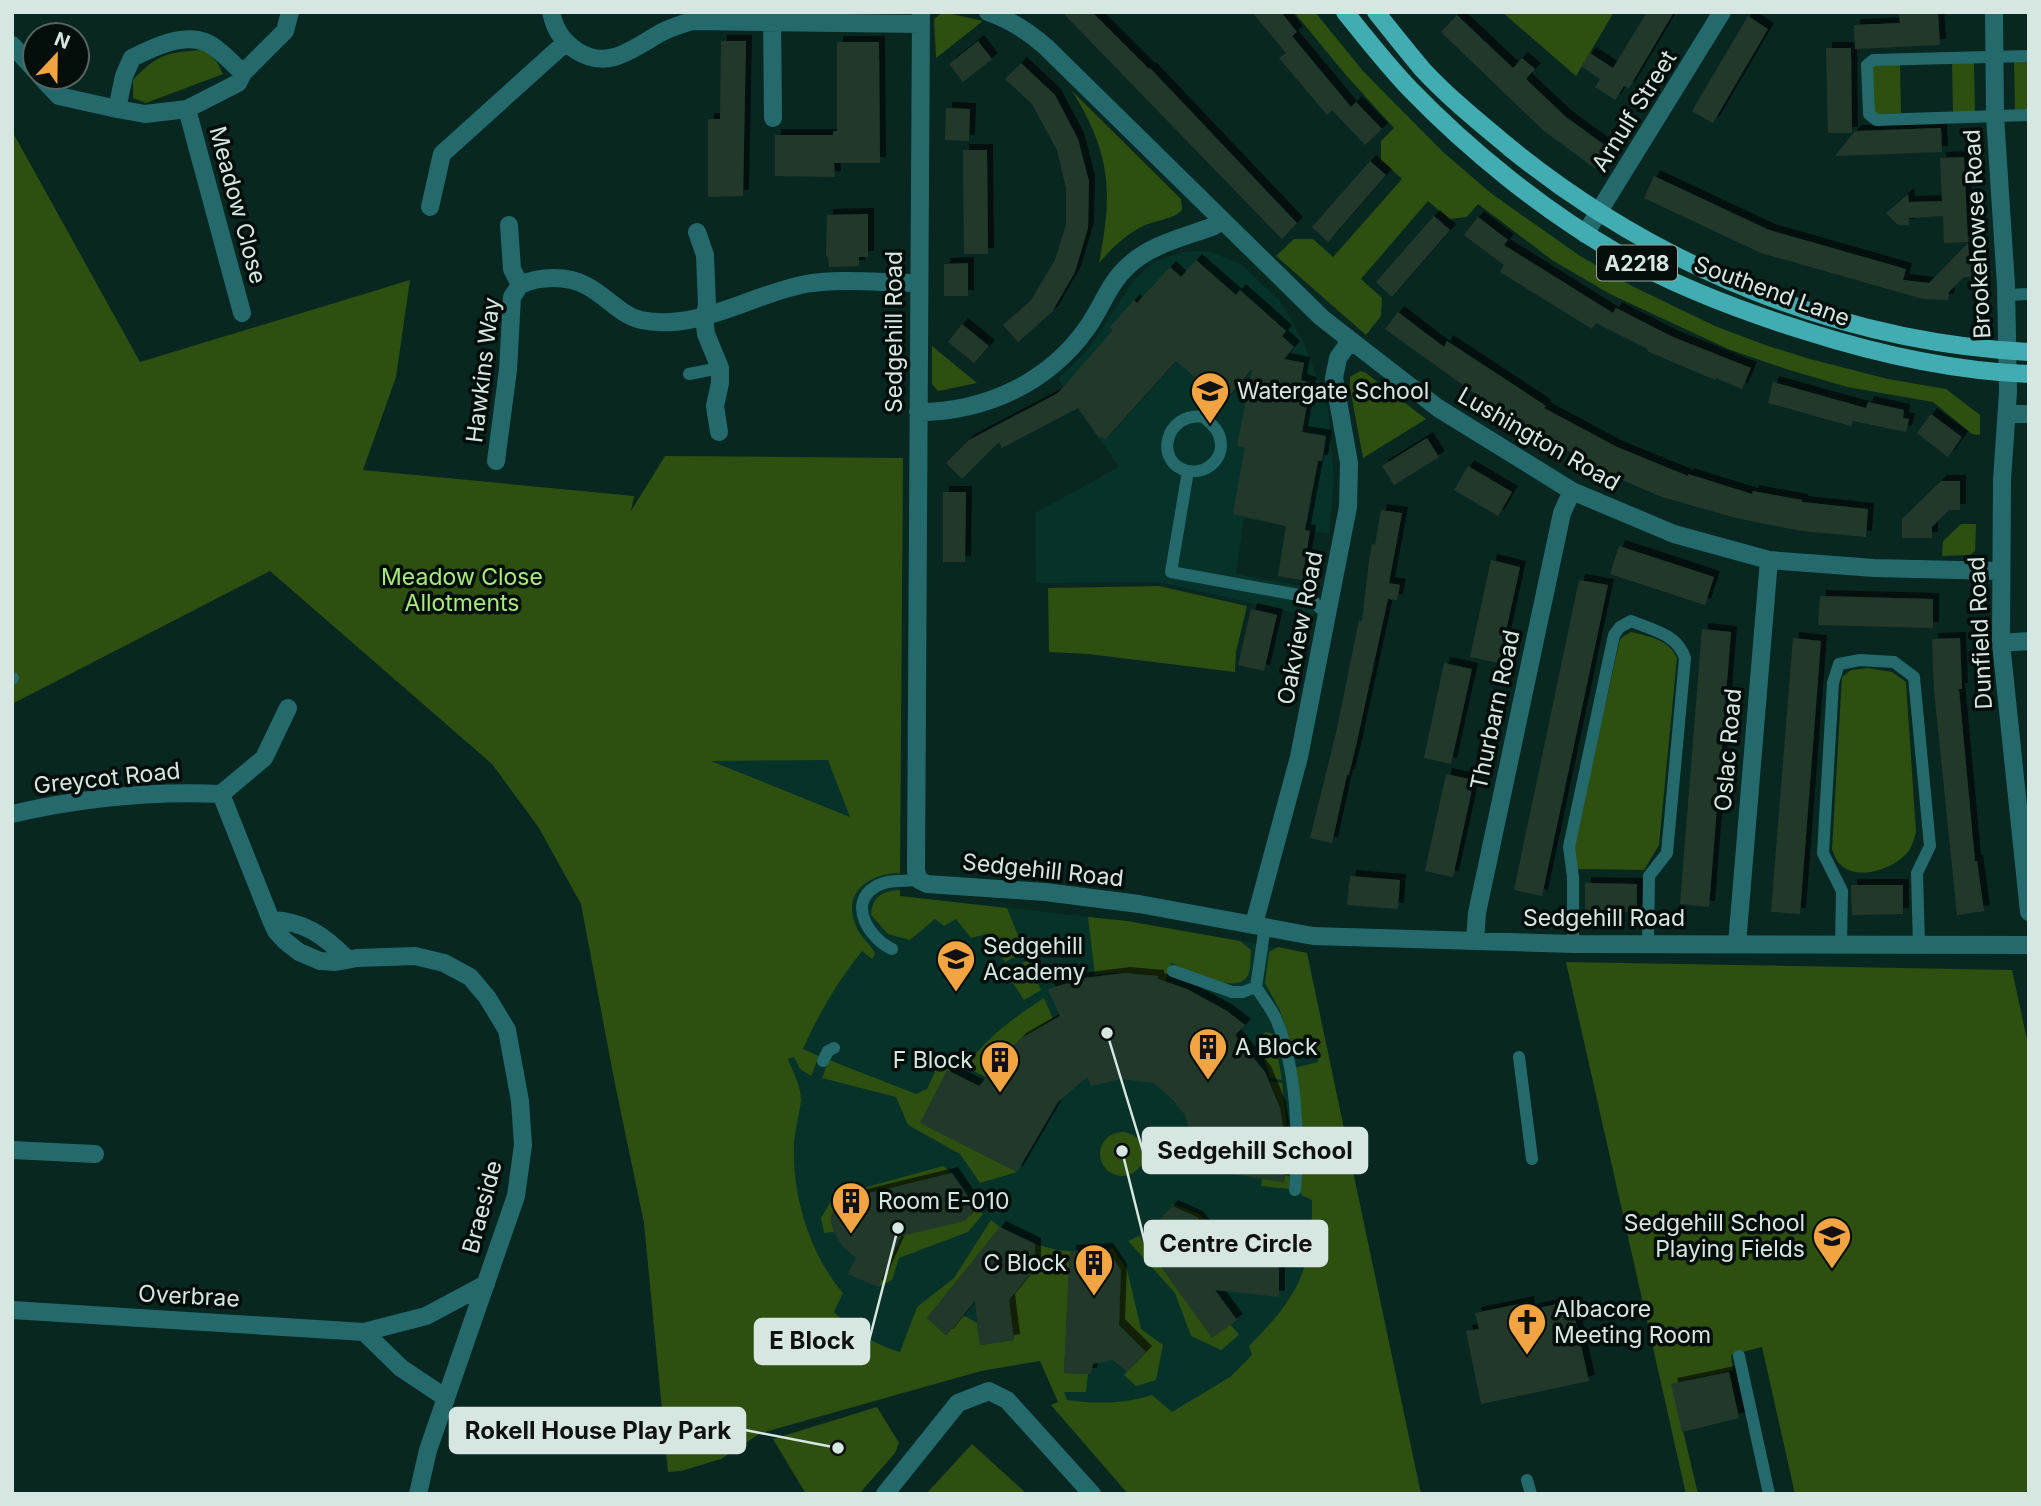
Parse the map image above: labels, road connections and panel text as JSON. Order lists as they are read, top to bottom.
{
  "streets": {
    "main road": ["A2218", "Southend Lane"],
    "street": [
      "Arnulf Street",
      "Meadow Close",
      "Brookehowse Road",
      "Sedgehill Road",
      "Hawkins Way",
      "Lushington Road",
      "Oakview Road",
      "Dunfield Road",
      "Thurbarn Road",
      "Oslac Road",
      "Greycot Road",
      "Braeside",
      "Overbrae"
    ]
  },
  "crossings": [
    ["Arnulf Street", "Southend Lane"],
    ["Brookehowse Road", "Southend Lane"],
    ["Brookehowse Road", "Dunfield Road"],
    ["Southend Lane", "Dunfield Road"],
    ["Sedgehill Road", "Hawkins Way"],
    ["Sedgehill Road", "Oakview Road"],
    ["Sedgehill Road", "Thurbarn Road"],
    ["Sedgehill Road", "Oslac Road"],
    ["Lushington Road", "Oakview Road"],
    ["Lushington Road", "Dunfield Road"],
    ["Lushington Road", "Thurbarn Road"],
    ["Lushington Road", "Oslac Road"],
    ["Greycot Road", "Braeside"],
    ["Braeside", "Overbrae"]
  ],
  "parks": ["Meadow Close Allotments"],
  "places": {
    "school or university": ["Watergate School", "Sedgehill Academy", "Sedgehill School Playing Fields"],
    "other": [
      "Sedgehill School",
      "Centre Circle",
      "E Block",
      "Rokell House Play Park"
    ],
    "building": [
      "A Block",
      "F Block",
      "Room E-010",
      "C Block"
    ],
    "church": ["Albacore Meeting Room"]
  },
  "north": "top"
}
